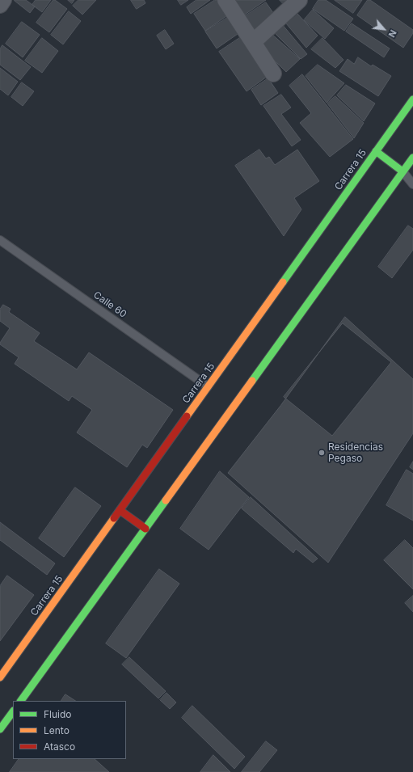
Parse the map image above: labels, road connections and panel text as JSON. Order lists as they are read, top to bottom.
{
  "streets": {
    "main road": ["Carrera 15"],
    "lane": ["Calle 60"]
  },
  "crossings": [
    ["Carrera 15", "Calle 60"]
  ],
  "places": ["Residencias Pegaso"],
  "legend": ["Fluido", "Lento", "Atasco"],
  "north": "bottom right"
}
